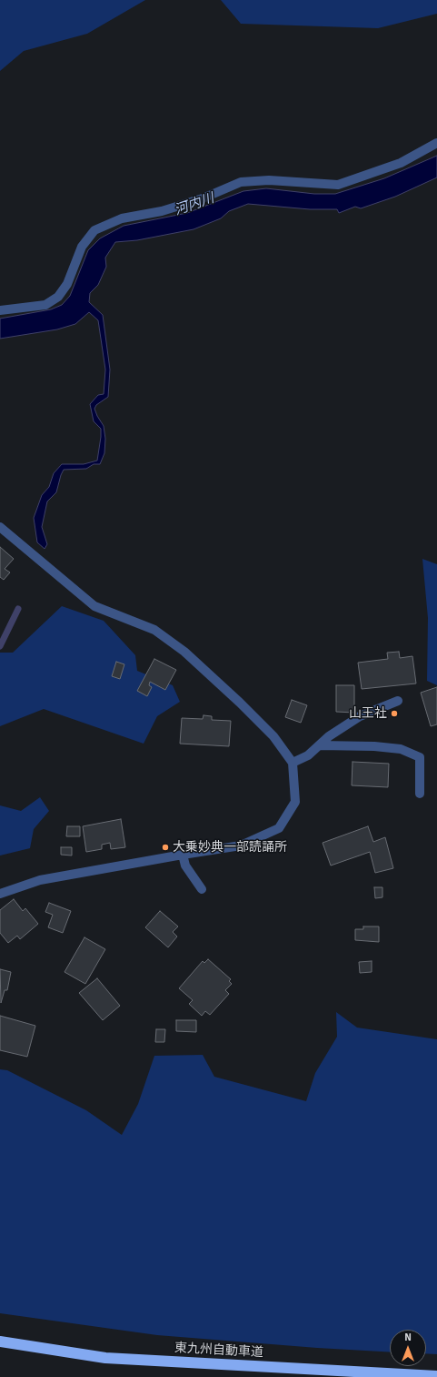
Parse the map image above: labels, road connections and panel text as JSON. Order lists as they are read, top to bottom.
{
  "streets": {
    "highway": ["東九州自動車道"]
  },
  "water": ["河内川"],
  "places": ["山王社", "大乗妙典一部読誦所"],
  "north": "top"
}
